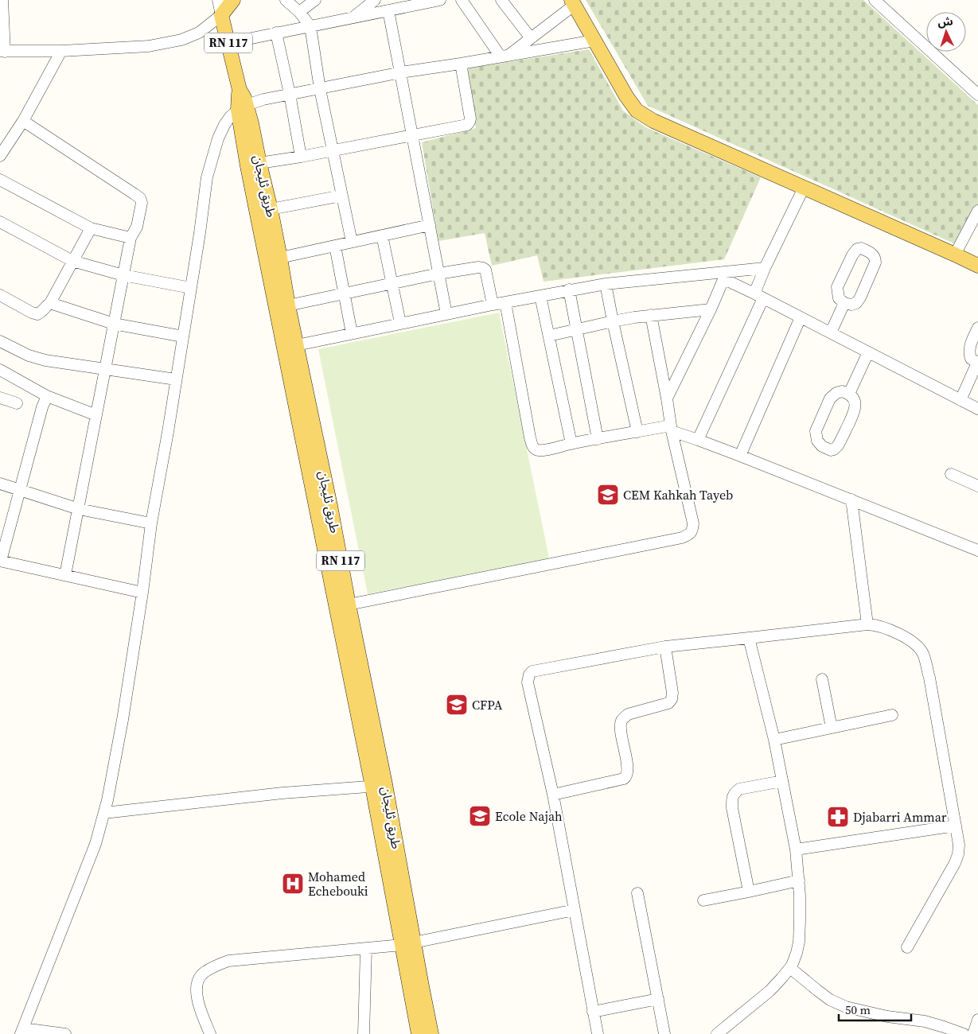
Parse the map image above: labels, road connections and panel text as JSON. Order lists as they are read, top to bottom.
{
  "streets": {
    "main road": ["RN 117", "طريق ثليجان"]
  },
  "crossings": [
    ["RN 117", "طريق ثليجان"]
  ],
  "places": {
    "school or university": ["CEM Kahkah Tayeb", "CFPA", "Ecole Najah"],
    "pharmacy": ["Djabarri Ammar"],
    "hospital": ["Mohamed Echebouki"]
  },
  "scale_bar": "50 m",
  "north": "top"
}
